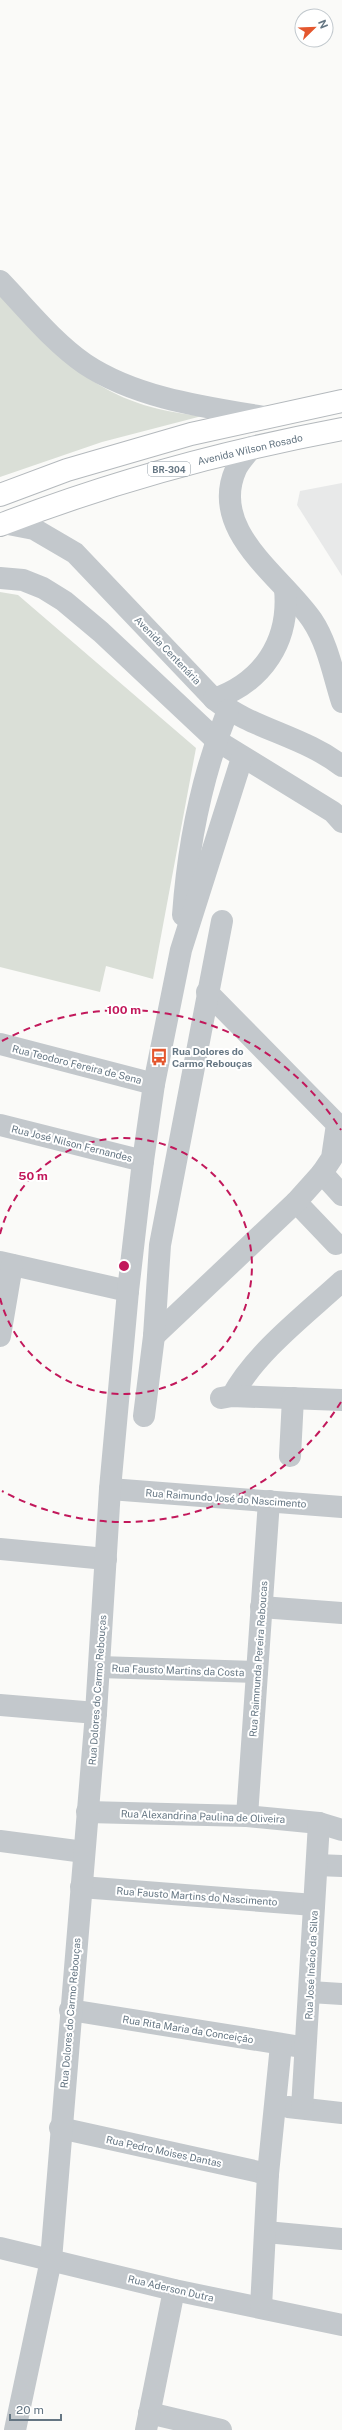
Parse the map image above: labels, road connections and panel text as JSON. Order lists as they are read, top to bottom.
{
  "streets": {
    "highway": ["Avenida Wilson Rosado", "BR-304"],
    "street": [
      "Avenida Centenária",
      "Rua Teodoro Fereira de Sena",
      "Rua José Nilson Fernandes",
      "Rua Raimundo José do Nascimento",
      "Rua Raimnunda Pereira Reboucas",
      "Rua Fausto Martins da Costa",
      "Rua Dolores do Carmo Rebouças",
      "Rua Alexandrina Paulina de Oliveira",
      "Rua Fausto Martins do Nascimento",
      "Rua José Inácio da Silva",
      "Rua Rita Maria da Conceição",
      "Rua Pedro Moises Dantas",
      "Rua Aderson Dutra"
    ]
  },
  "crossings": [
    ["Avenida Wilson Rosado", "Avenida Centenária"],
    ["Avenida Centenária", "Rua Dolores do Carmo Rebouças"],
    ["Rua Teodoro Fereira de Sena", "Rua Dolores do Carmo Rebouças"],
    ["Rua José Nilson Fernandes", "Rua Dolores do Carmo Rebouças"],
    ["Rua Raimundo José do Nascimento", "Rua Raimnunda Pereira Reboucas"],
    ["Rua Raimundo José do Nascimento", "Rua Dolores do Carmo Rebouças"],
    ["Rua Raimnunda Pereira Reboucas", "Rua Fausto Martins da Costa"],
    ["Rua Raimnunda Pereira Reboucas", "Rua Alexandrina Paulina de Oliveira"],
    ["Rua Fausto Martins da Costa", "Rua Dolores do Carmo Rebouças"],
    ["Rua Dolores do Carmo Rebouças", "Rua Alexandrina Paulina de Oliveira"],
    ["Rua Dolores do Carmo Rebouças", "Rua Fausto Martins do Nascimento"],
    ["Rua Dolores do Carmo Rebouças", "Rua Rita Maria da Conceição"],
    ["Rua Dolores do Carmo Rebouças", "Rua Pedro Moises Dantas"],
    ["Rua Dolores do Carmo Rebouças", "Rua Aderson Dutra"],
    ["Rua Alexandrina Paulina de Oliveira", "Rua José Inácio da Silva"],
    ["Rua Fausto Martins do Nascimento", "Rua José Inácio da Silva"],
    ["Rua José Inácio da Silva", "Rua Rita Maria da Conceição"]
  ],
  "places": {
    "bus stop": ["Rua Dolores do Carmo Rebouças"]
  },
  "scale_bar": "20 m",
  "north": "top right",
  "rings": ["100 m", "50 m"]
}
